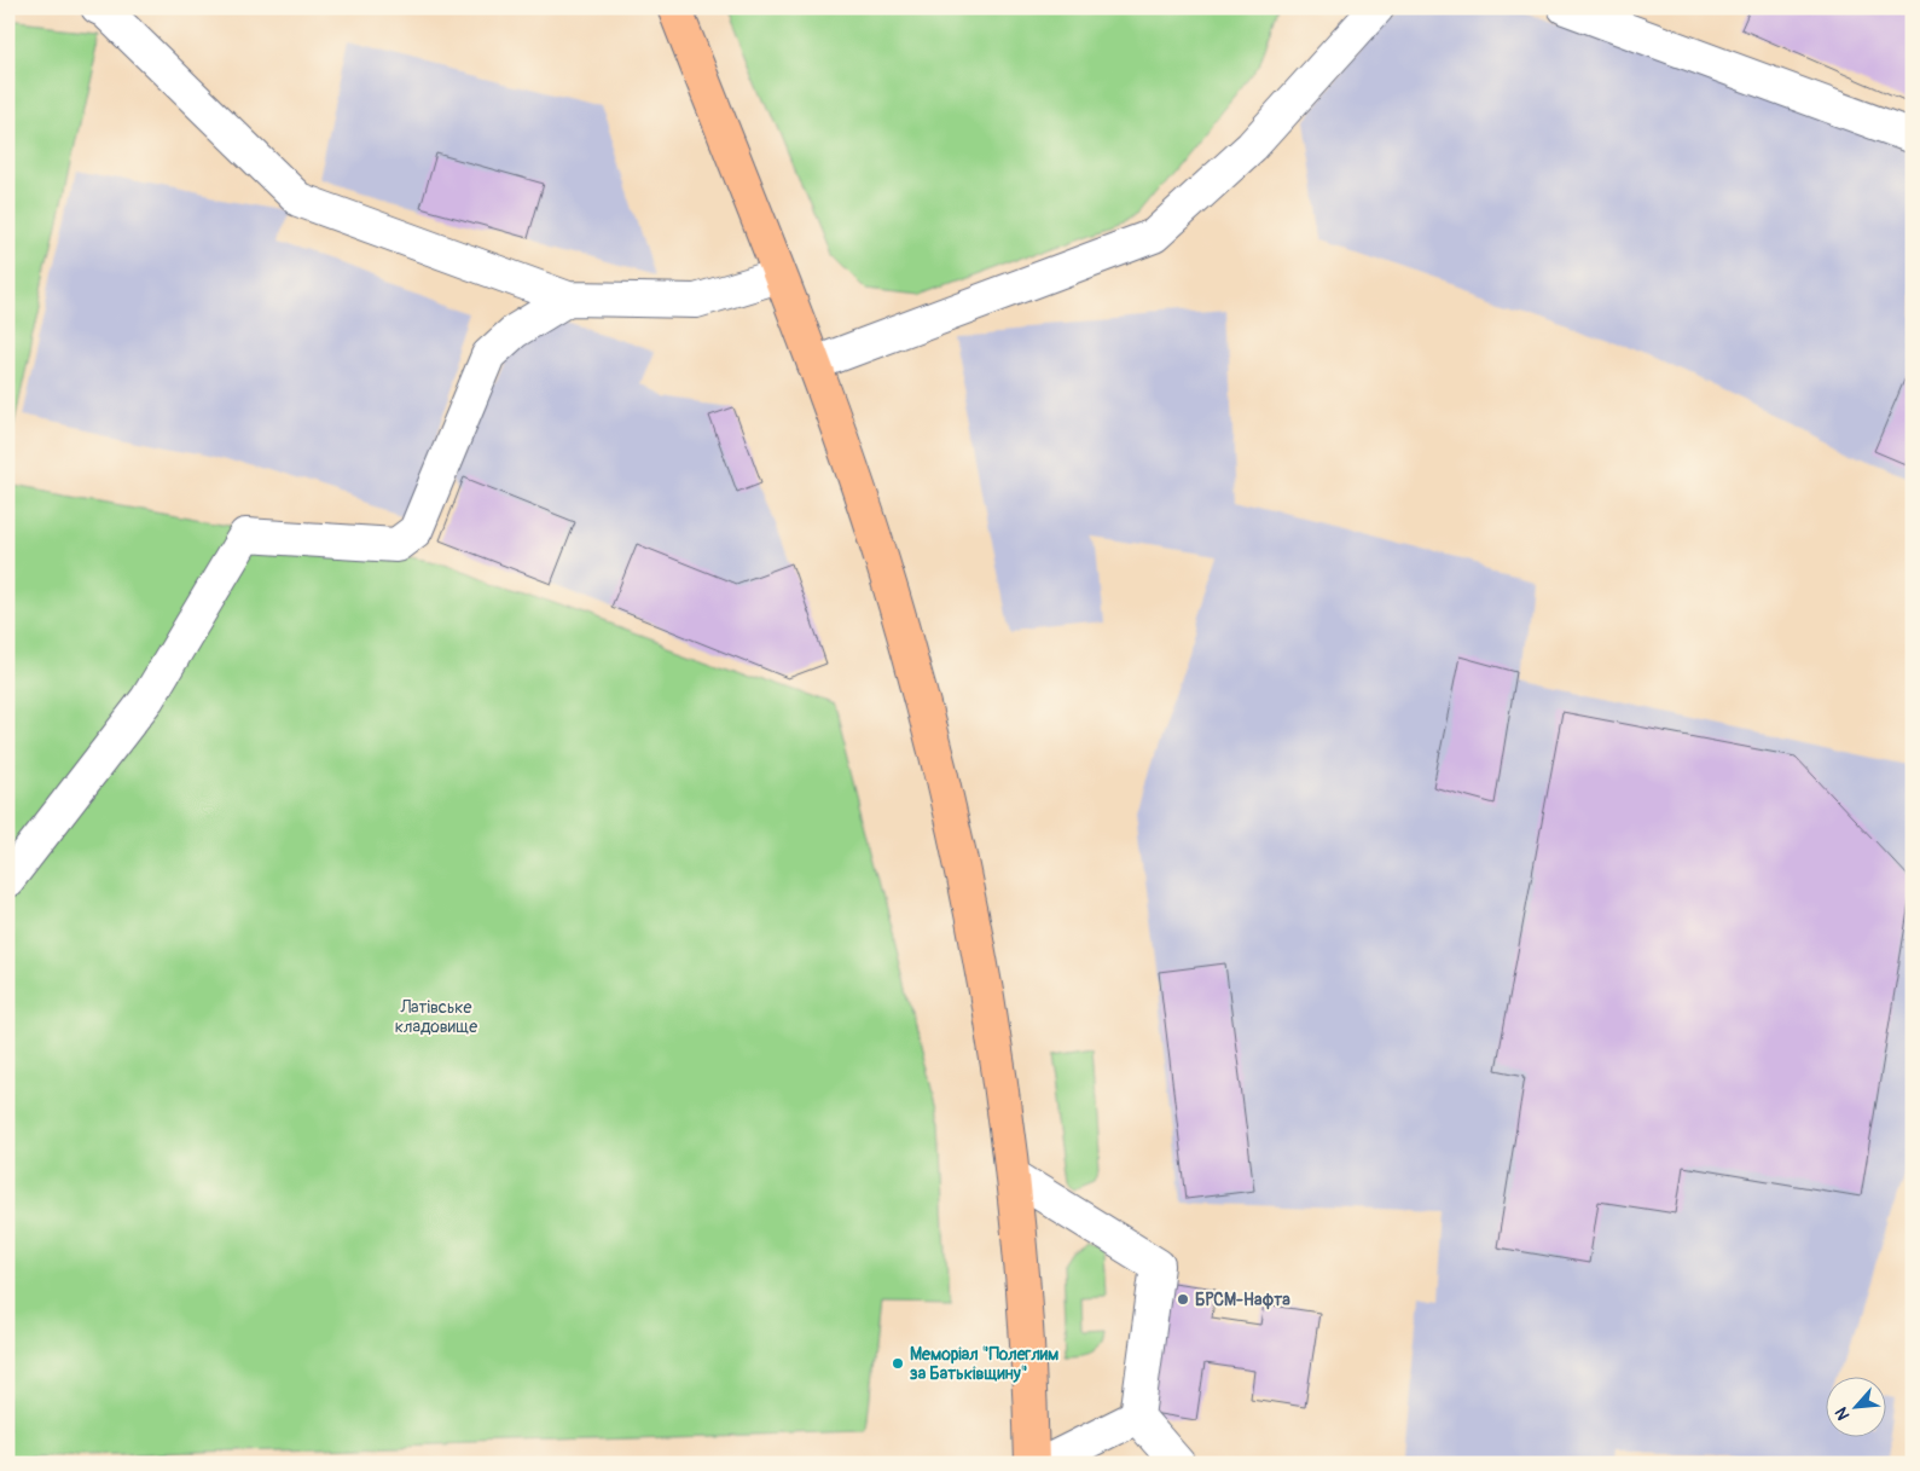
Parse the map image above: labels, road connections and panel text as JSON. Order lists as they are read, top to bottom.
{
  "parks": ["Латівське кладовище"],
  "places": ["БРСМ-Нафта", "Меморіал \"Полеглим за Батьківщину\""],
  "north": "bottom left"
}
